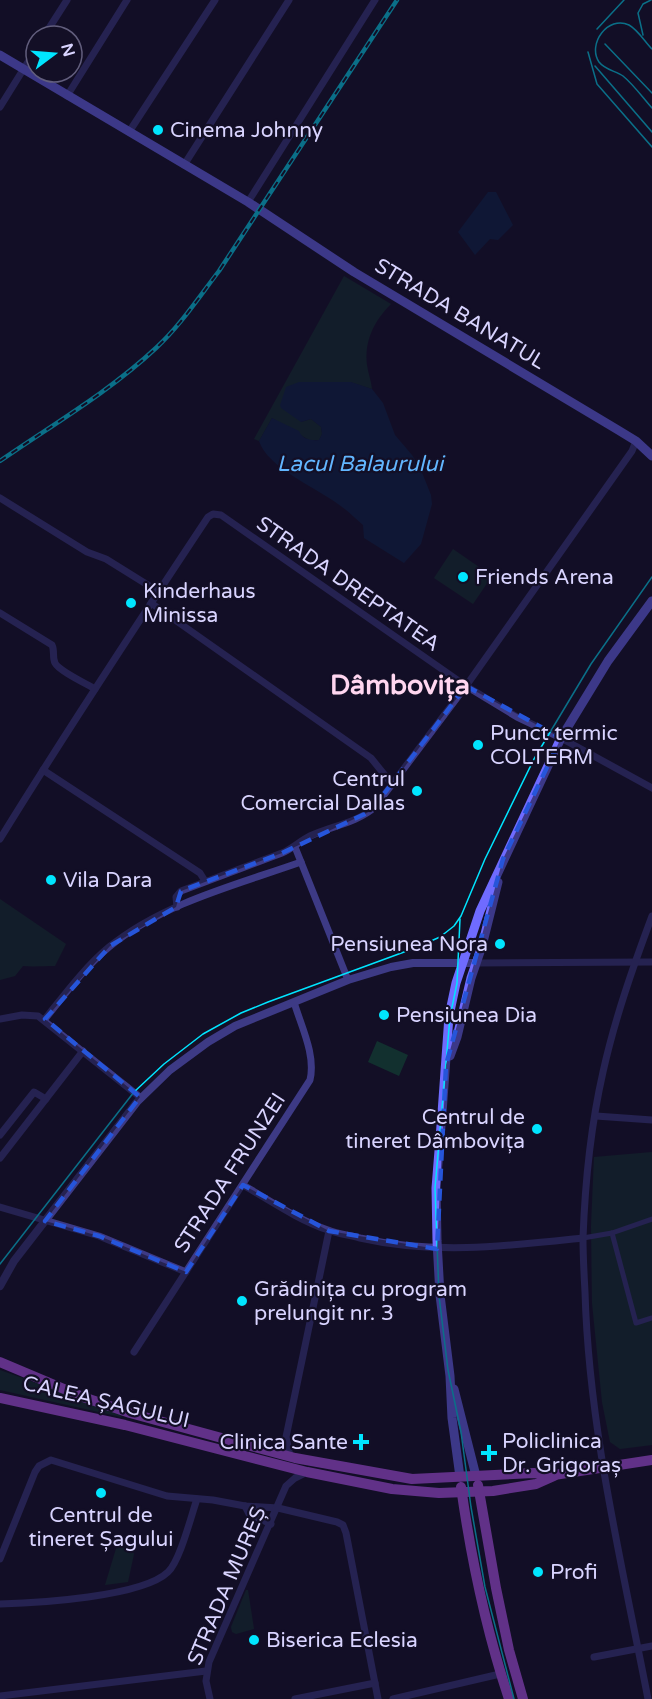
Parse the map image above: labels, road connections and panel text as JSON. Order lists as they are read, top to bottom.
{
  "streets": {
    "main road": ["STRADA BANATUL", "CALEA ȘAGULUI"],
    "street": ["STRADA DREPTATEA", "STRADA FRUNZEI", "STRADA MUREȘ"]
  },
  "crossings": [
    ["CALEA ȘAGULUI", "STRADA MUREȘ"]
  ],
  "districts": ["Dâmbovița"],
  "water": ["Lacul Balaurului"],
  "places": {
    "other": [
      "Cinema Johnny",
      "Friends Arena",
      "Kinderhaus Minissa",
      "Punct termic COLTERM",
      "Centrul Comercial Dallas",
      "Vila Dara",
      "Pensiunea Nora",
      "Pensiunea Dia",
      "Centrul de tineret Dâmbovița",
      "Grădinița cu program prelungit nr. 3",
      "Centrul de tineret Șagului",
      "Profi",
      "Biserica Eclesia"
    ],
    "health": ["Clinica Sante", "Policlinica Dr. Grigoraș"]
  },
  "north": "right"
}
